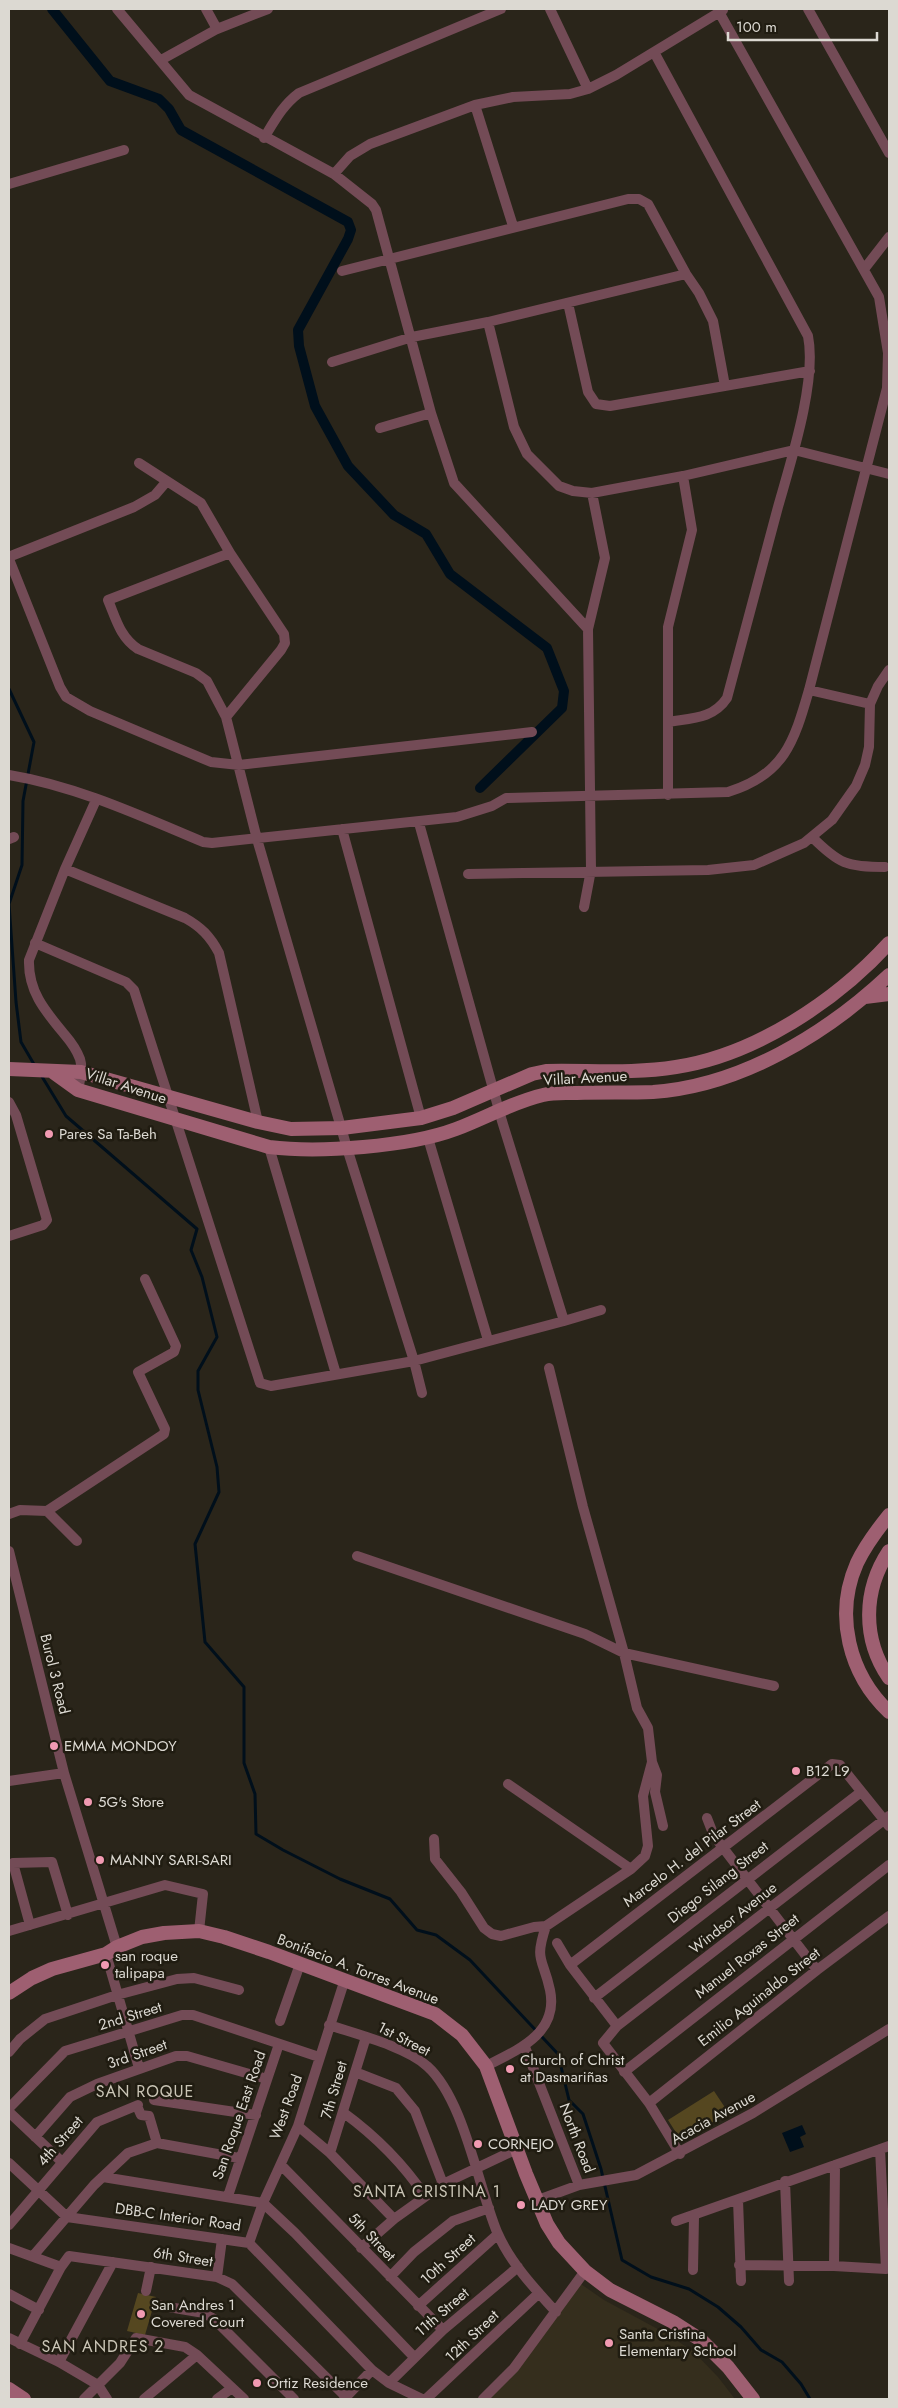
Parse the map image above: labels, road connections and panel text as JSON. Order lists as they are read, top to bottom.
{
  "streets": {
    "main road": ["Villar Avenue", "Bonifacio A. Torres Avenue"],
    "street": [
      "Burol 3 Road",
      "Marcelo H. del Pilar Street",
      "Diego Silang Street",
      "Windsor Avenue",
      "Manuel Roxas Street",
      "Emilio Aguinaldo Street",
      "2nd Street",
      "1st Street",
      "3rd Street",
      "7th Street",
      "West Road",
      "San Roque East Road",
      "Acacia Avenue",
      "North Road",
      "4th Street",
      "DBB-C Interior Road",
      "5th Street",
      "6th Street",
      "10th Street",
      "11th Street",
      "12th Street"
    ]
  },
  "crossings": [
    ["Burol 3 Road", "Bonifacio A. Torres Avenue"],
    ["Burol 3 Road", "2nd Street"],
    ["Burol 3 Road", "3rd Street"],
    ["Marcelo H. del Pilar Street", "Diego Silang Street"],
    ["Windsor Avenue", "Manuel Roxas Street"],
    ["Bonifacio A. Torres Avenue", "West Road"],
    ["Bonifacio A. Torres Avenue", "Acacia Avenue"],
    ["2nd Street", "West Road"],
    ["2nd Street", "San Roque East Road"],
    ["1st Street", "7th Street"],
    ["1st Street", "West Road"],
    ["1st Street", "10th Street"],
    ["1st Street", "11th Street"],
    ["1st Street", "12th Street"],
    ["3rd Street", "San Roque East Road"],
    ["West Road", "DBB-C Interior Road"],
    ["West Road", "5th Street"],
    ["Acacia Avenue", "North Road"],
    ["DBB-C Interior Road", "11th Street"],
    ["5th Street", "10th Street"],
    ["5th Street", "11th Street"]
  ],
  "districts": ["SAN ROQUE", "SANTA CRISTINA 1", "SAN ANDRES 2"],
  "places": [
    "Pares Sa Ta-Beh",
    "EMMA MONDOY",
    "B12 L9",
    "5G's Store",
    "MANNY SARI-SARI",
    "san roque talipapa",
    "Church of Christ at Dasmariñas",
    "CORNEJO",
    "LADY GREY",
    "San Andres 1 Covered Court",
    "Santa Cristina Elementary School",
    "Ortiz Residence"
  ],
  "scale_bar": "100 m"
}
